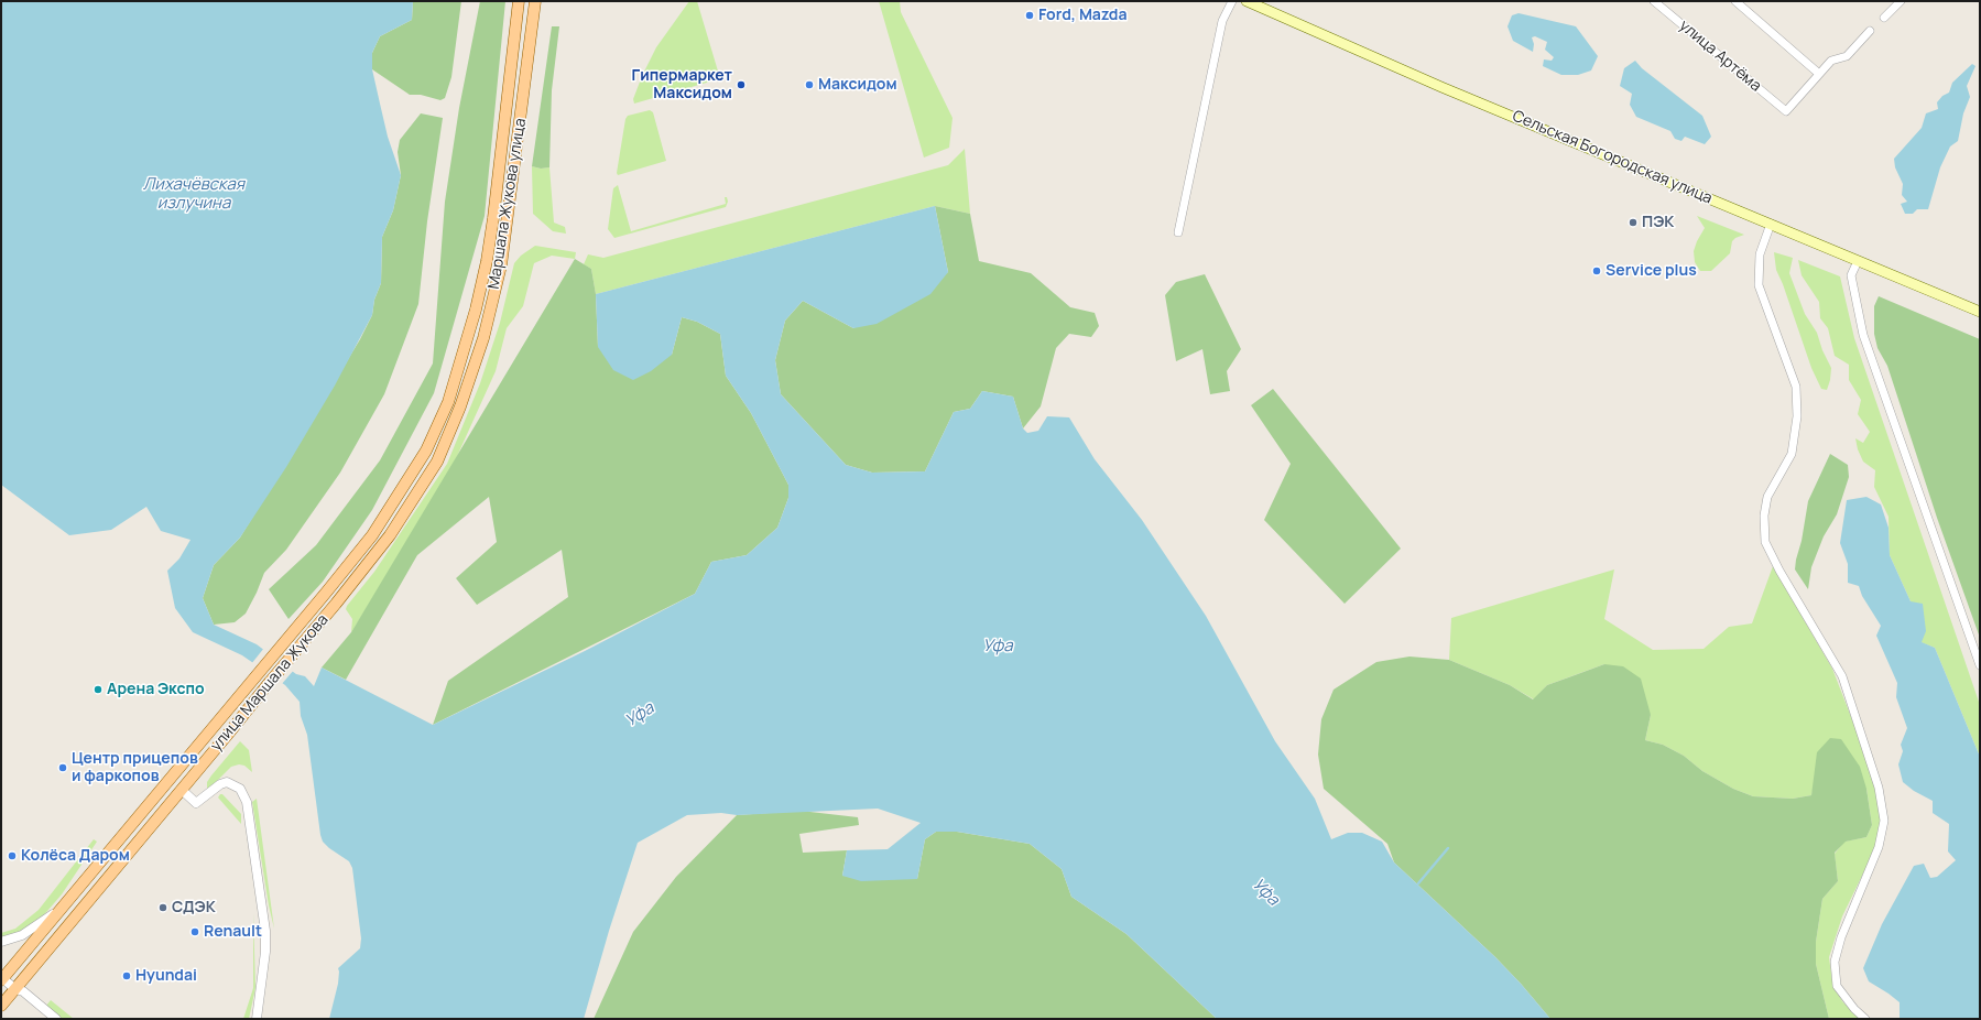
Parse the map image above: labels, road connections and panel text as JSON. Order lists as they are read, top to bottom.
{
  "streets": {
    "main road": ["Сельская Богородская улица", "Маршала Жукова улица", "улица Маршала Жукова"],
    "street": ["улица Артёма"]
  },
  "crossings": [
    ["Маршала Жукова улица", "улица Маршала Жукова"]
  ],
  "water": ["Лихачёвская излучина", "Уфа"],
  "places": [
    "Ford, Mazda",
    "Гипермаркет Максидом",
    "Максидом",
    "ПЭК",
    "Service plus",
    "Арена Экспо",
    "Центр прицепов и фаркопов",
    "Колёса Даром",
    "СДЭК",
    "Renault",
    "Hyundai"
  ]
}
